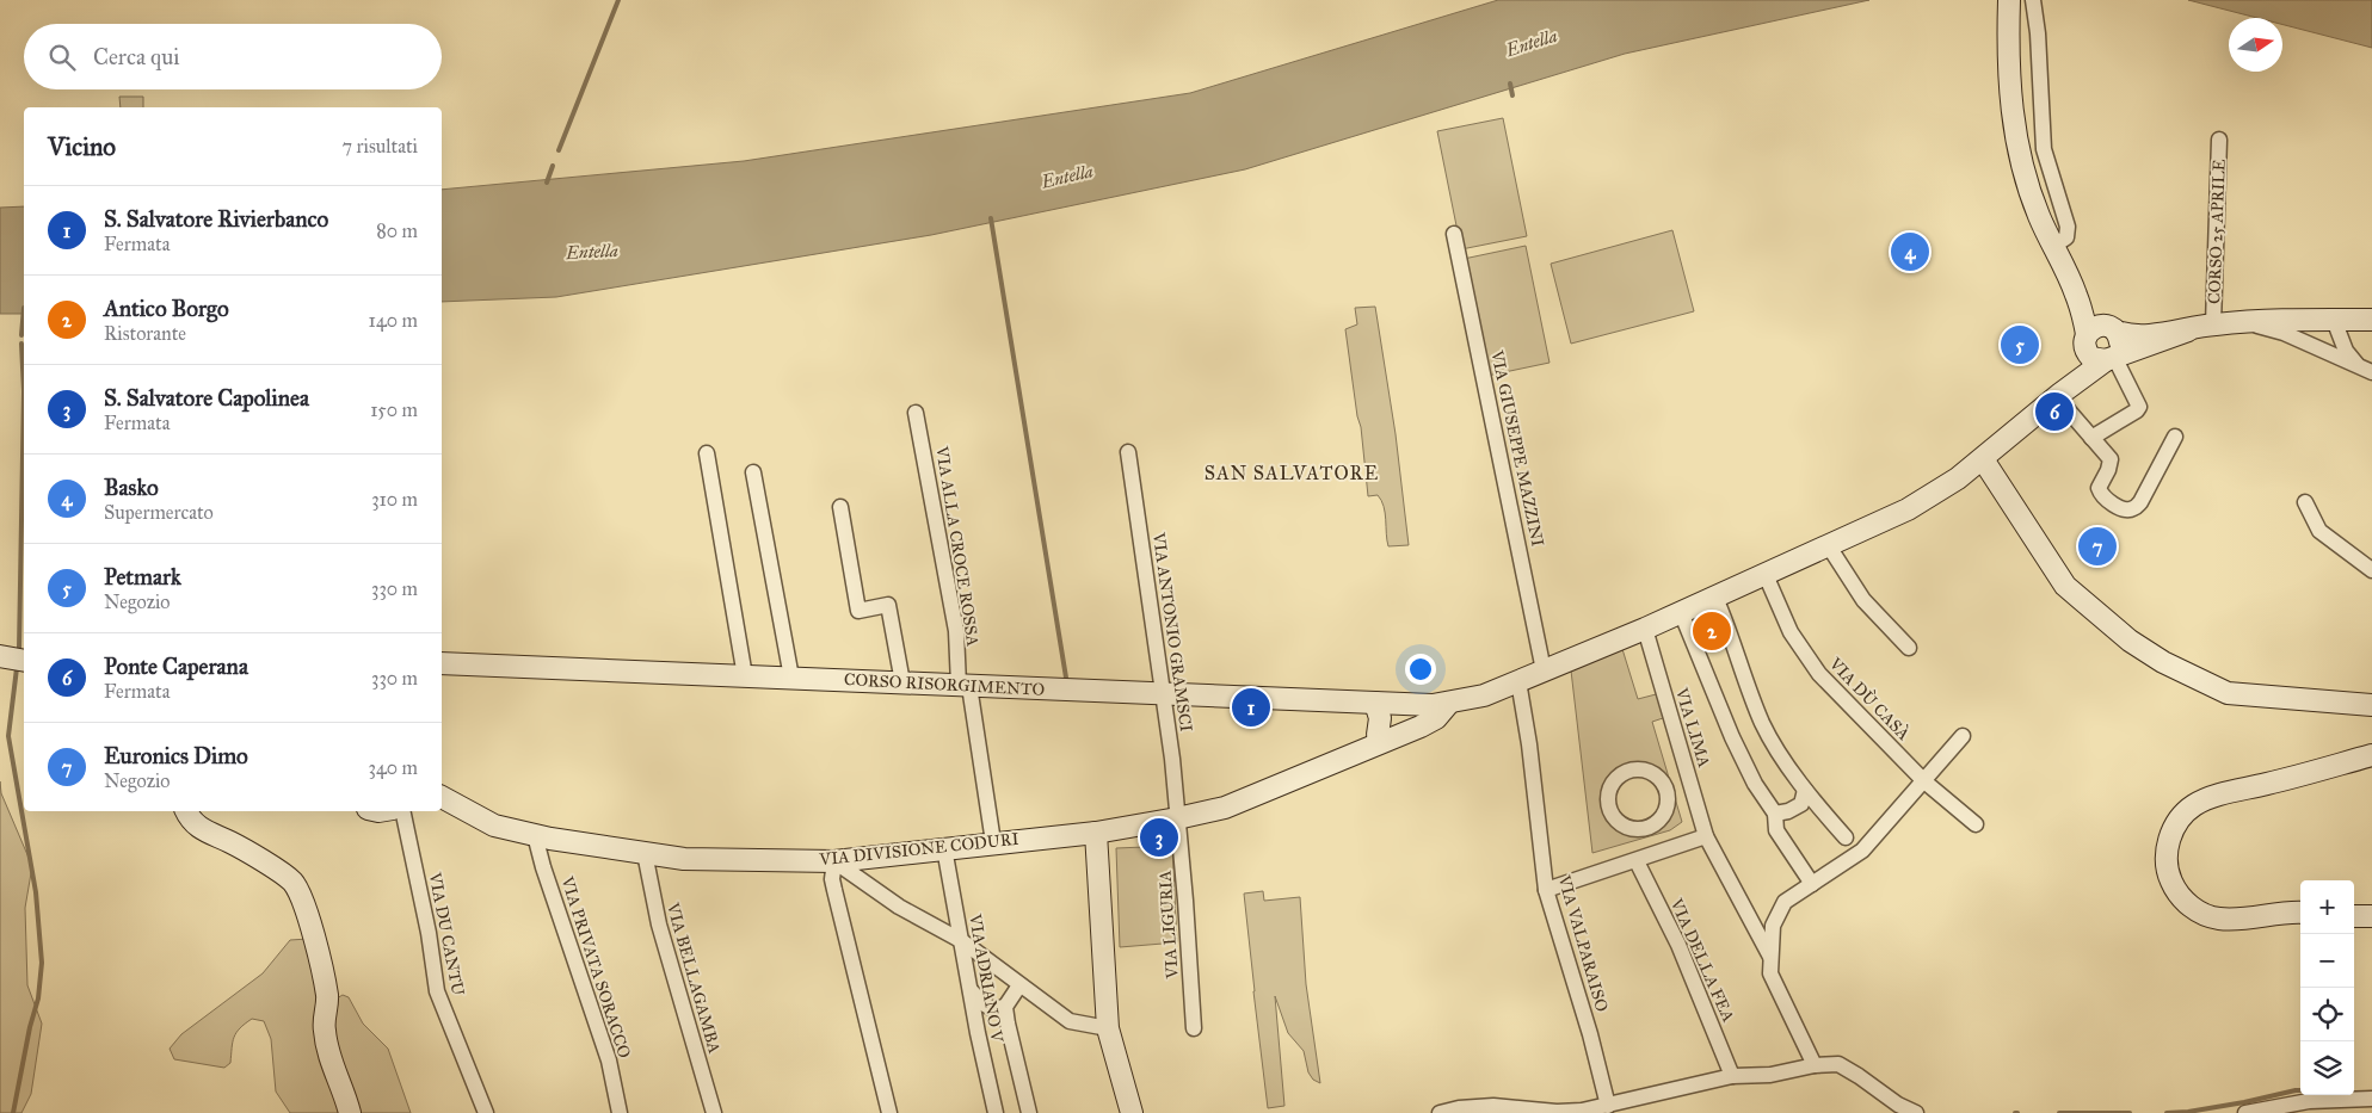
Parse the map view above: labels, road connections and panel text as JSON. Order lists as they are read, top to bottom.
{
  "streets": {
    "street": [
      "CORSO 25 APRILE",
      "VIA GIUSEPPE MAZZINI",
      "VIA ALLA CROCE ROSSA",
      "VIA ANTONIO GRAMSCI",
      "CORSO RISORGIMENTO",
      "VIA DÙ CASÀ",
      "VIA LIMA",
      "VIA DIVISIONE CODURI",
      "VIA LIGURIA",
      "VIA DU CANTU",
      "VIA VALPARAISO",
      "VIA DELLA FEA",
      "VIA PRIVATA SORACCO",
      "VIA BELLAGAMBA",
      "VIA ADRIANO V"
    ]
  },
  "crossings": [
    ["CORSO 25 APRILE", "CORSO RISORGIMENTO"],
    ["VIA GIUSEPPE MAZZINI", "CORSO RISORGIMENTO"],
    ["VIA ALLA CROCE ROSSA", "CORSO RISORGIMENTO"],
    ["VIA ALLA CROCE ROSSA", "VIA DIVISIONE CODURI"],
    ["VIA ANTONIO GRAMSCI", "CORSO RISORGIMENTO"],
    ["VIA ANTONIO GRAMSCI", "VIA DIVISIONE CODURI"],
    ["VIA ANTONIO GRAMSCI", "VIA LIGURIA"],
    ["CORSO RISORGIMENTO", "VIA DÙ CASÀ"],
    ["CORSO RISORGIMENTO", "VIA LIMA"],
    ["CORSO RISORGIMENTO", "VIA DIVISIONE CODURI"],
    ["CORSO RISORGIMENTO", "VIA VALPARAISO"],
    ["VIA DIVISIONE CODURI", "VIA LIGURIA"],
    ["VIA DIVISIONE CODURI", "VIA PRIVATA SORACCO"],
    ["VIA DIVISIONE CODURI", "VIA BELLAGAMBA"],
    ["VIA DIVISIONE CODURI", "VIA ADRIANO V"]
  ],
  "districts": ["SAN SALVATORE"],
  "water": ["Entella"],
  "north": "right",
  "page": {
    "search": "Cerca qui",
    "heading": ["Vicino", "7 risultati"],
    "list": [
      {
        "mark": "1",
        "name": "S. Salvatore Rivierbanco",
        "note": "Fermata",
        "value": "80 m"
      },
      {
        "mark": "2",
        "name": "Antico Borgo",
        "note": "Ristorante",
        "value": "140 m"
      },
      {
        "mark": "3",
        "name": "S. Salvatore Capolinea",
        "note": "Fermata",
        "value": "150 m"
      },
      {
        "mark": "4",
        "name": "Basko",
        "note": "Supermercato",
        "value": "310 m"
      },
      {
        "mark": "5",
        "name": "Petmark",
        "note": "Negozio",
        "value": "330 m"
      },
      {
        "mark": "6",
        "name": "Ponte Caperana",
        "note": "Fermata",
        "value": "330 m"
      },
      {
        "mark": "7",
        "name": "Euronics Dimo",
        "note": "Negozio",
        "value": "340 m"
      }
    ],
    "pins": [
      "4",
      "5",
      "6",
      "7",
      "2",
      "1",
      "3"
    ],
    "map_buttons": ["+", "−"]
  }
}
